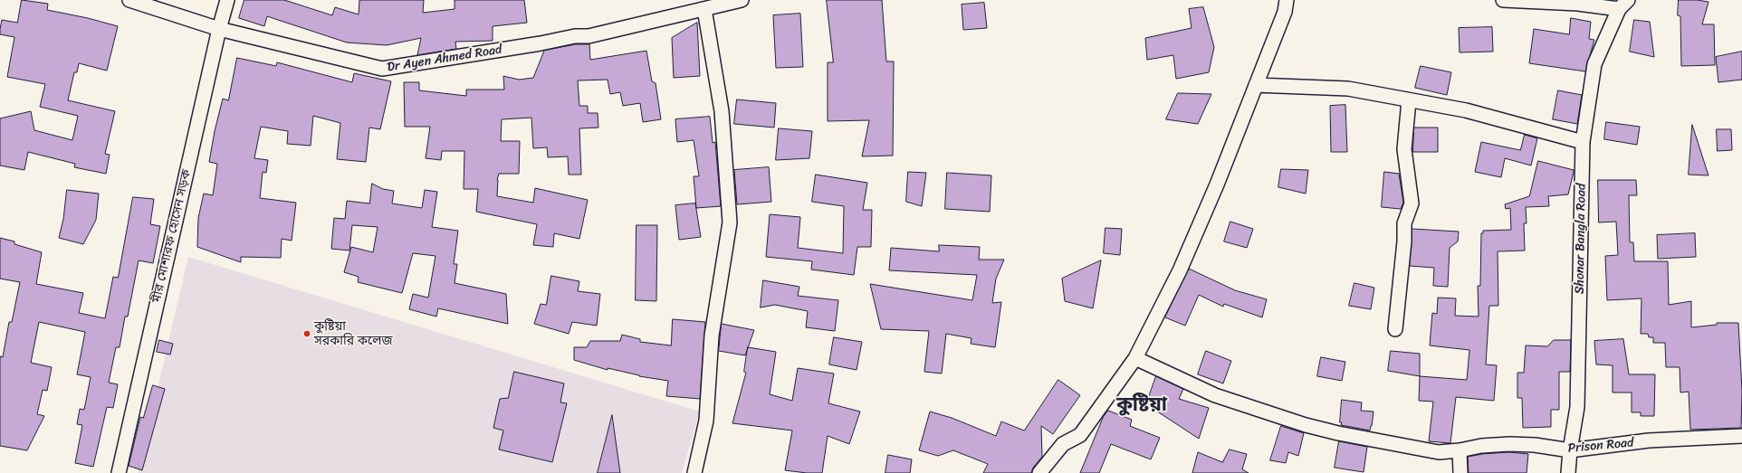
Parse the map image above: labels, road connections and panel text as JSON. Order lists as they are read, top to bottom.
{
  "streets": {
    "street": [
      "Dr Ayen Ahmed Road",
      "মীর মোশারফ হোসেন সড়ক",
      "Shonar Bangla Road",
      "Prison Road"
    ]
  },
  "crossings": [
    ["Dr Ayen Ahmed Road", "মীর মোশারফ হোসেন সড়ক"],
    ["Shonar Bangla Road", "Prison Road"]
  ],
  "districts": ["কুষ্টিয়া"],
  "places": ["কুষ্টিয়া সরকারি কলেজ"]
}
